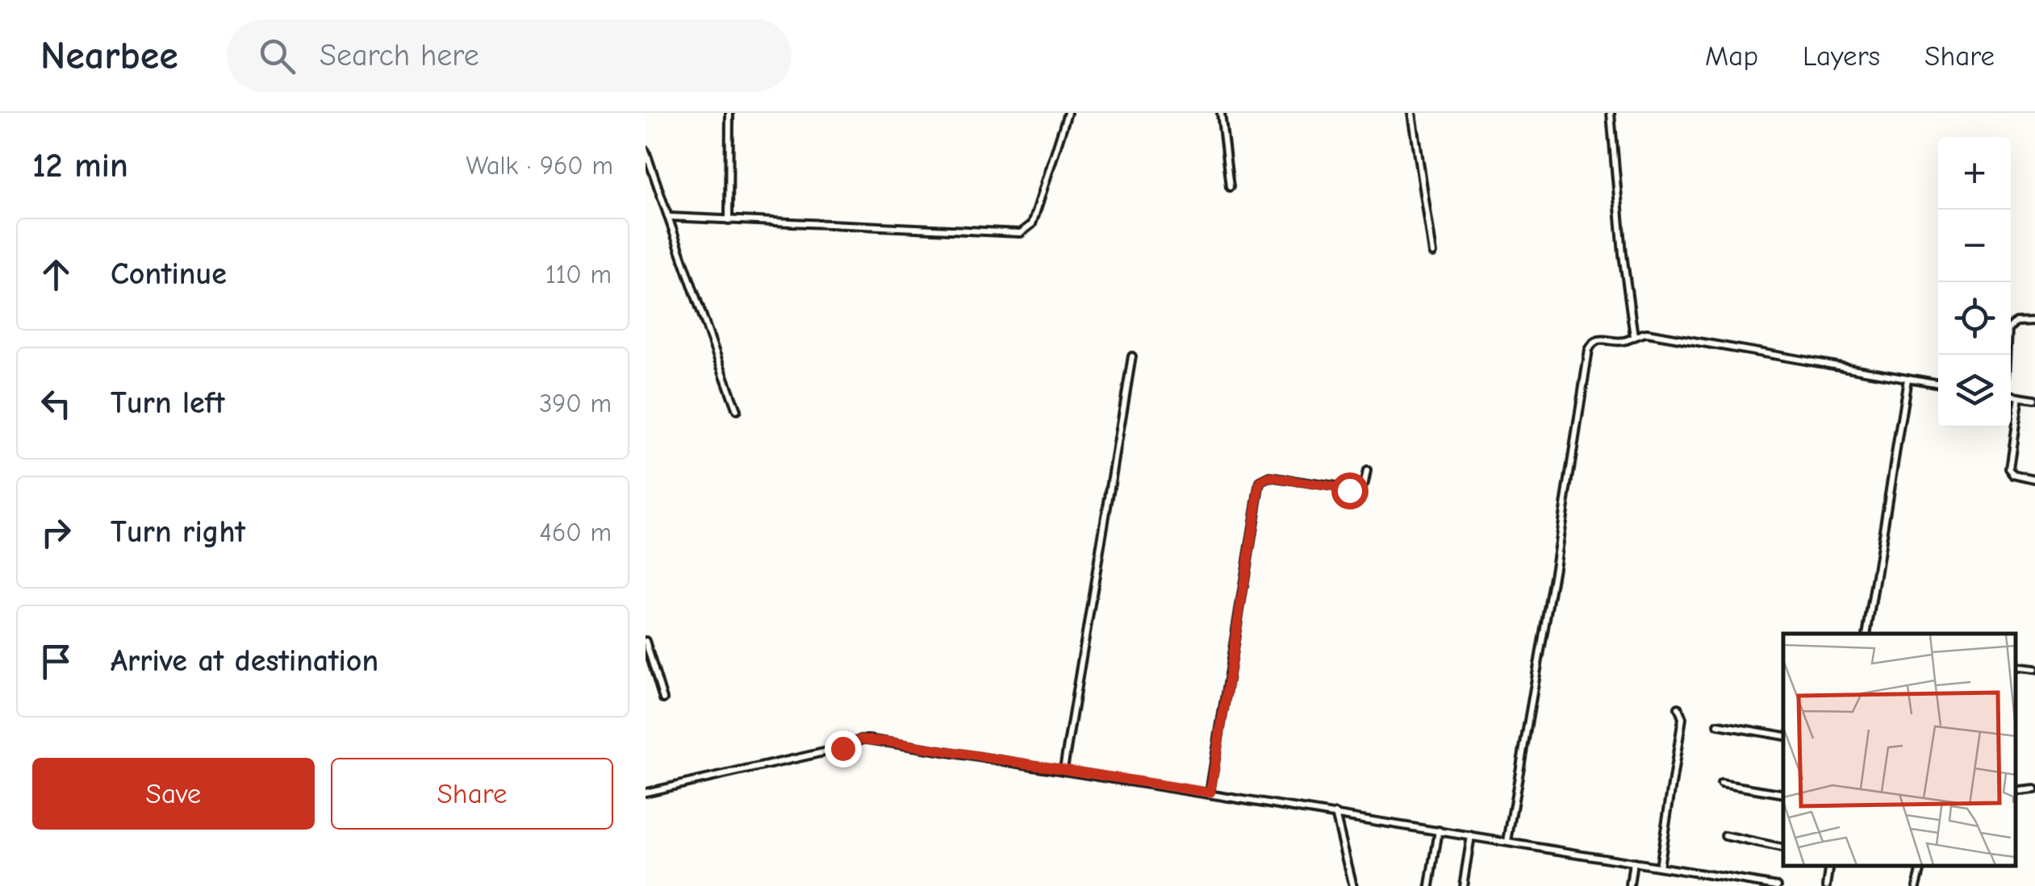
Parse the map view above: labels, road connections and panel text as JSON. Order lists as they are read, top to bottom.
{
  "page": {
    "header": "Nearbee",
    "search": "Search here",
    "nav": ["Map", "Layers", "Share"],
    "heading": ["12 min", "Walk · 960 m"],
    "map_buttons": ["+", "−"],
    "list": [
      ["Continue", "110 m"],
      ["Turn left", "390 m"],
      ["Turn right", "460 m"],
      "Arrive at destination"
    ],
    "buttons": ["Save", "Share"]
  }
}
